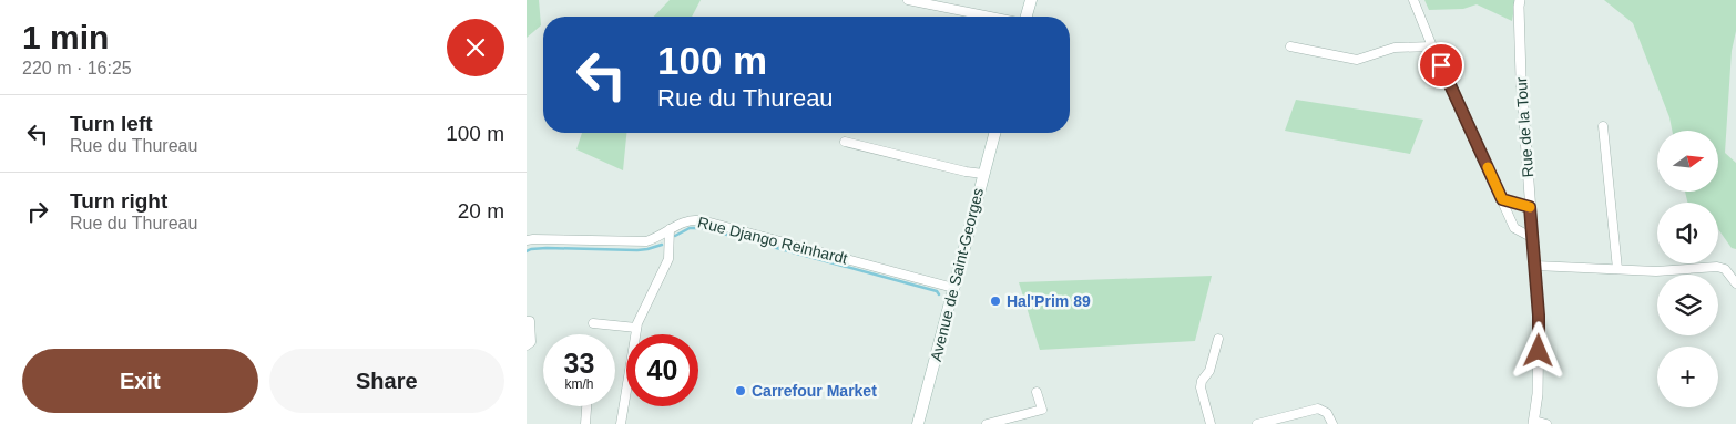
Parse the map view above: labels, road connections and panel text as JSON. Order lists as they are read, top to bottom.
{
  "streets": {
    "main road": ["Avenue de Saint-Georges"],
    "street": ["Rue de la Tour", "Rue Django Reinhardt"]
  },
  "crossings": [
    ["Rue Django Reinhardt", "Avenue de Saint-Georges"]
  ],
  "places": ["Hal'Prim 89", "Carrefour Market"],
  "north": "right",
  "page": {
    "heading": ["1 min", "220 m · 16:25"],
    "turn": ["100 m", "Rue du Thureau"],
    "list": [
      {
        "name": "Turn left",
        "note": "Rue du Thureau",
        "value": "100 m"
      },
      {
        "name": "Turn right",
        "note": "Rue du Thureau",
        "value": "20 m"
      }
    ],
    "map_buttons": "+",
    "speed": "33 km/h",
    "limit": "40",
    "buttons": ["Exit", "Share"]
  }
}
